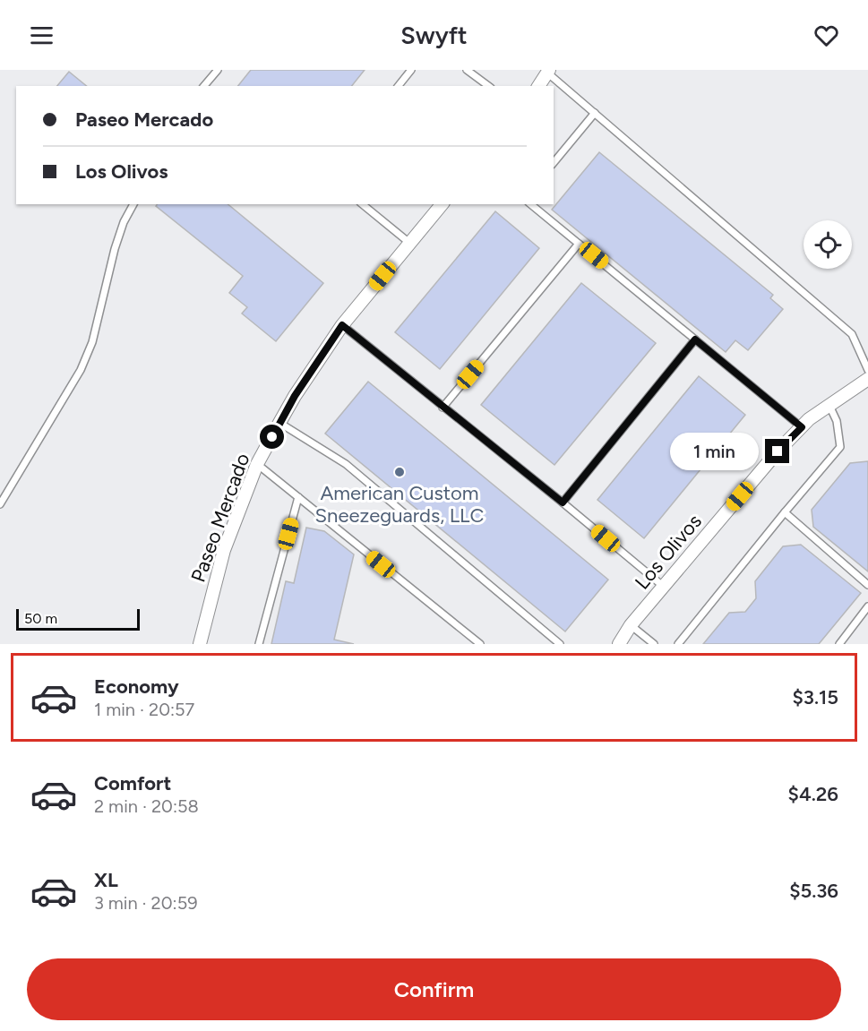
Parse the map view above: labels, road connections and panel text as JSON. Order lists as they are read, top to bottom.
{
  "streets": {
    "street": ["Paseo Mercado", "Los Olivos"]
  },
  "places": ["American Custom Sneezeguards, LLC"],
  "scale_bar": "50 m",
  "page": {
    "header": "Swyft",
    "banner": ["Paseo Mercado", "Los Olivos"],
    "bubble": "1 min",
    "scale": "50 m",
    "list": [
      {
        "name": "Economy",
        "note": "1 min · 20:57",
        "value": "$3.15"
      },
      {
        "name": "Comfort",
        "note": "2 min · 20:58",
        "value": "$4.26"
      },
      {
        "name": "XL",
        "note": "3 min · 20:59",
        "value": "$5.36"
      }
    ],
    "buttons": "Confirm"
  }
}
